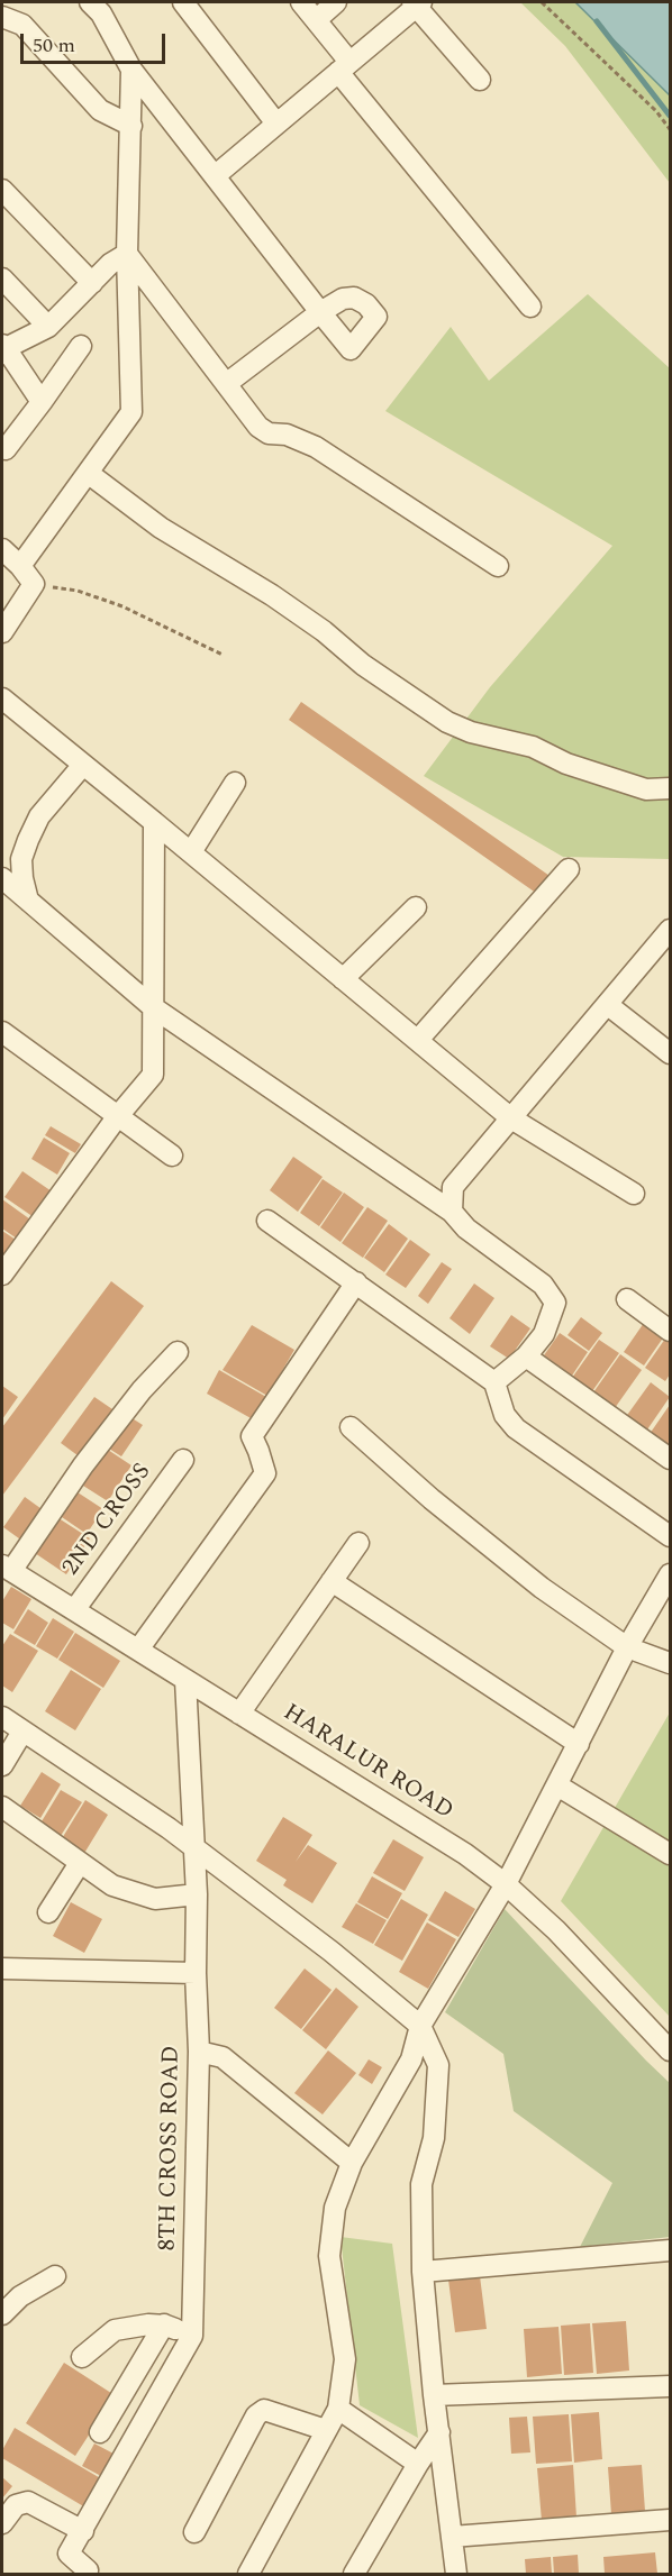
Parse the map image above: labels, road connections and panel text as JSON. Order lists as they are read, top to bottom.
{
  "streets": {
    "street": ["2ND CROSS", "HARALUR ROAD", "8TH CROSS ROAD"]
  },
  "crossings": [
    ["2ND CROSS", "HARALUR ROAD"],
    ["HARALUR ROAD", "8TH CROSS ROAD"]
  ],
  "scale_bar": "50 m"
}
